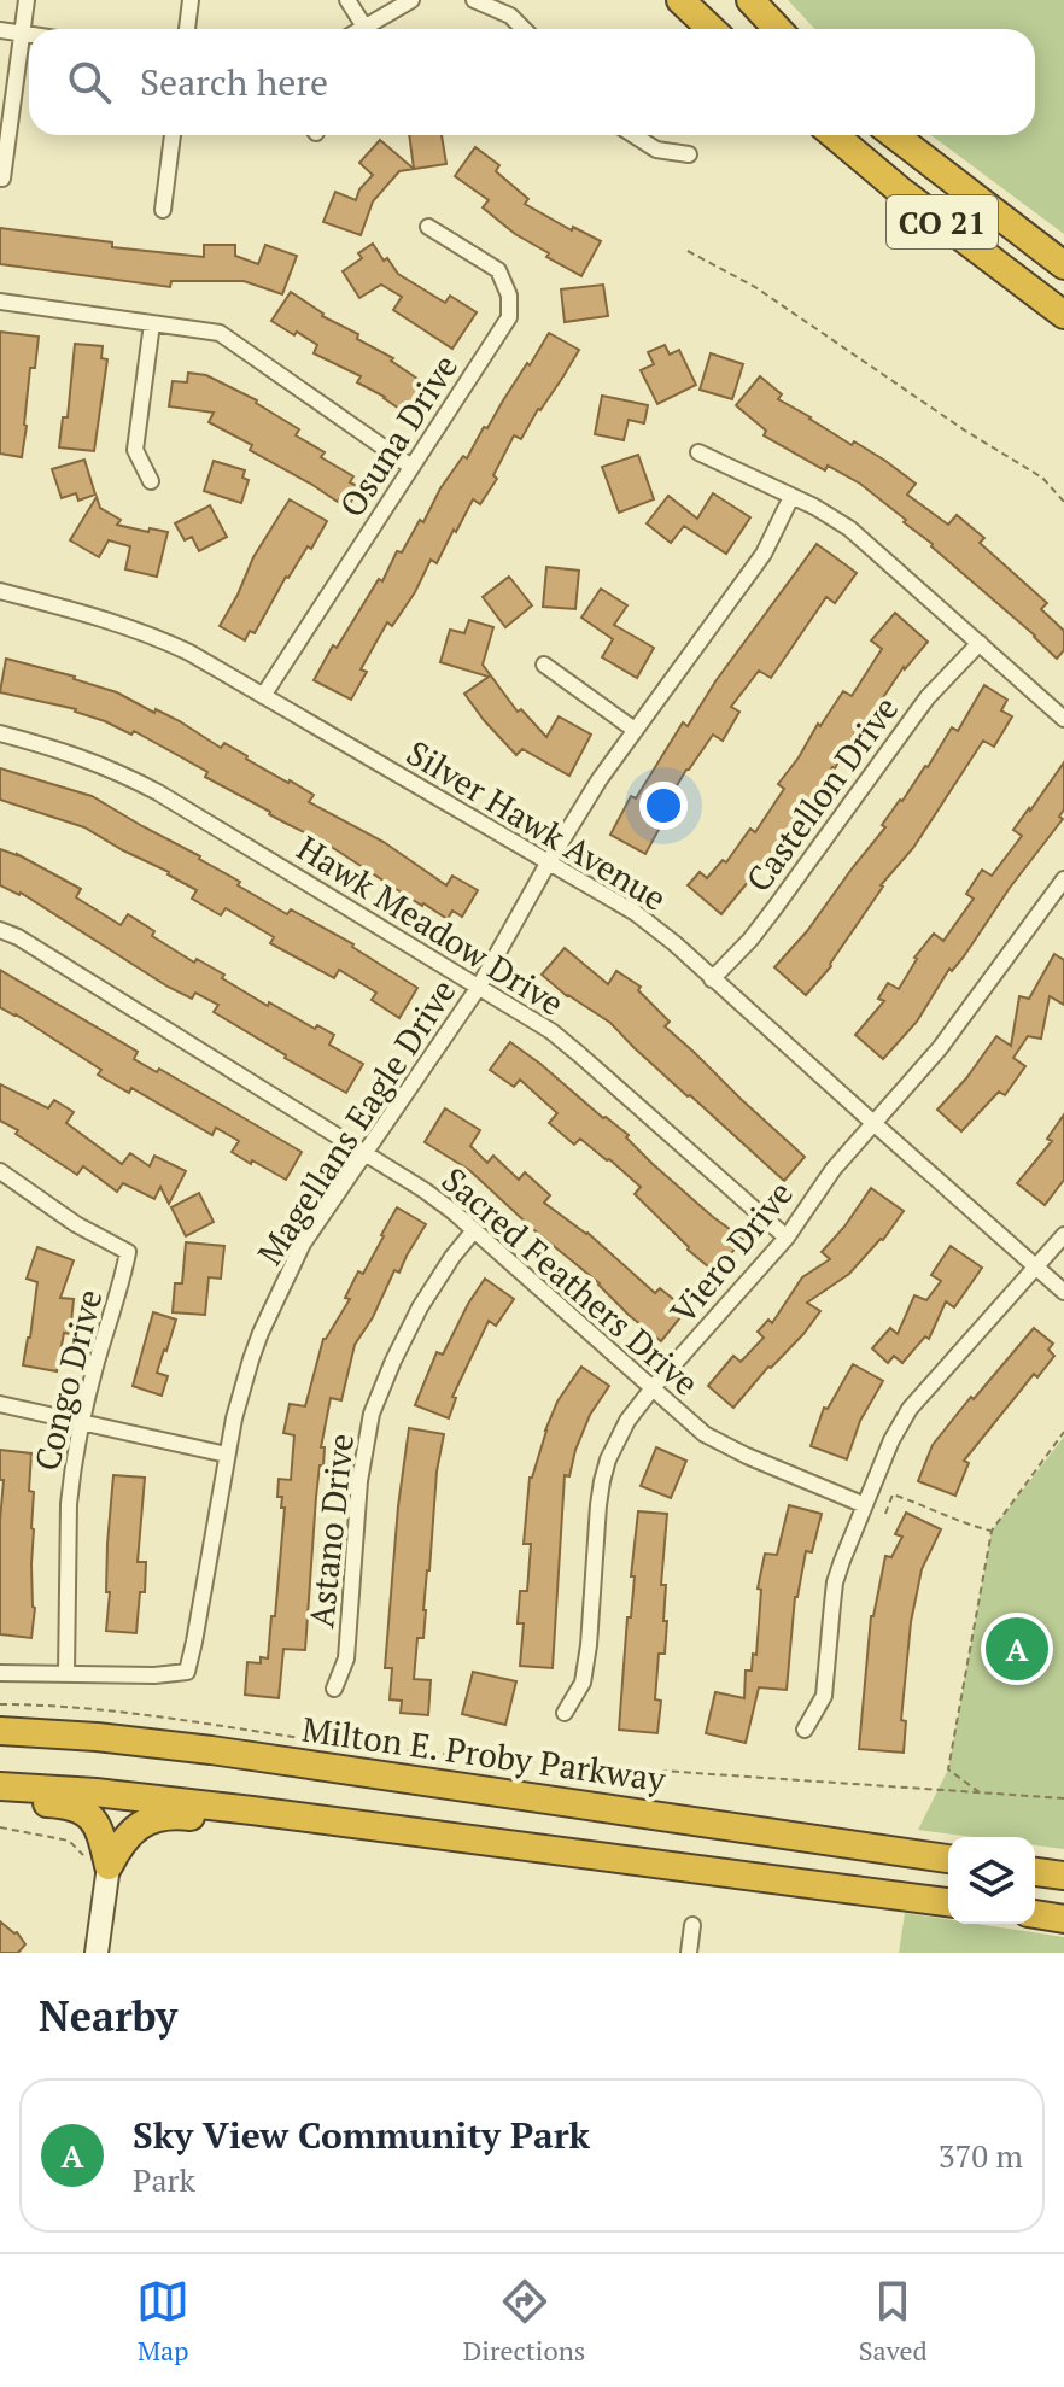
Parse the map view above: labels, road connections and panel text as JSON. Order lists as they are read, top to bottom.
{
  "streets": {
    "highway": ["CO 21", "Milton E. Proby Parkway"],
    "street": [
      "Osuna Drive",
      "Castellon Drive",
      "Silver Hawk Avenue",
      "Hawk Meadow Drive",
      "Magellans Eagle Drive",
      "Viero Drive",
      "Sacred Feathers Drive",
      "Congo Drive",
      "Astano Drive"
    ]
  },
  "crossings": [
    ["Osuna Drive", "Silver Hawk Avenue"],
    ["Castellon Drive", "Silver Hawk Avenue"],
    ["Silver Hawk Avenue", "Magellans Eagle Drive"],
    ["Silver Hawk Avenue", "Viero Drive"],
    ["Hawk Meadow Drive", "Magellans Eagle Drive"],
    ["Hawk Meadow Drive", "Viero Drive"],
    ["Magellans Eagle Drive", "Sacred Feathers Drive"],
    ["Magellans Eagle Drive", "Congo Drive"],
    ["Viero Drive", "Sacred Feathers Drive"],
    ["Sacred Feathers Drive", "Astano Drive"]
  ],
  "page": {
    "search": "Search here",
    "pins": "A",
    "heading": "Nearby",
    "list": [
      {
        "mark": "A",
        "name": "Sky View Community Park",
        "note": "Park",
        "value": "370 m"
      }
    ],
    "nav": ["Map", "Directions", "Saved"]
  }
}
